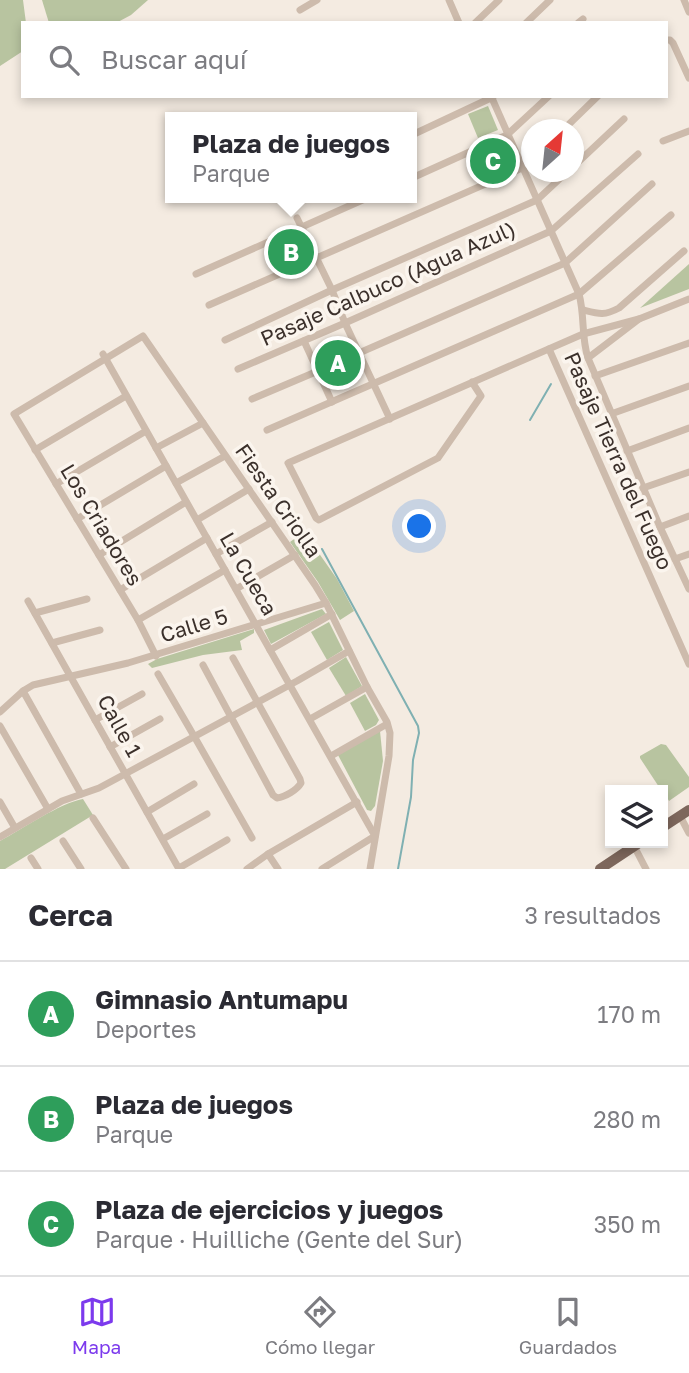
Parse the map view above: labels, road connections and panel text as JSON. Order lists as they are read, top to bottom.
{
  "streets": {
    "street": [
      "Pasaje Calbuco (Agua Azul)",
      "Pasaje Tierra del Fuego",
      "Fiesta Criolla",
      "Los Criadores",
      "La Cueca",
      "Calle 5",
      "Calle 1"
    ]
  },
  "crossings": [
    ["Fiesta Criolla", "Los Criadores"],
    ["Fiesta Criolla", "La Cueca"],
    ["Fiesta Criolla", "Calle 5"],
    ["Los Criadores", "La Cueca"],
    ["Los Criadores", "Calle 5"],
    ["La Cueca", "Calle 5"],
    ["Calle 5", "Calle 1"]
  ],
  "north": "top right",
  "page": {
    "search": "Buscar aquí",
    "popup": ["Plaza de juegos", "Parque"],
    "pins": ["C", "B", "A"],
    "heading": ["Cerca", "3 resultados"],
    "list": [
      {
        "mark": "A",
        "name": "Gimnasio Antumapu",
        "note": "Deportes",
        "value": "170 m"
      },
      {
        "mark": "B",
        "name": "Plaza de juegos",
        "note": "Parque",
        "value": "280 m"
      },
      {
        "mark": "C",
        "name": "Plaza de ejercicios y juegos",
        "note": "Parque · Huilliche (Gente del Sur)",
        "value": "350 m"
      }
    ],
    "nav": ["Mapa", "Cómo llegar", "Guardados"]
  }
}
